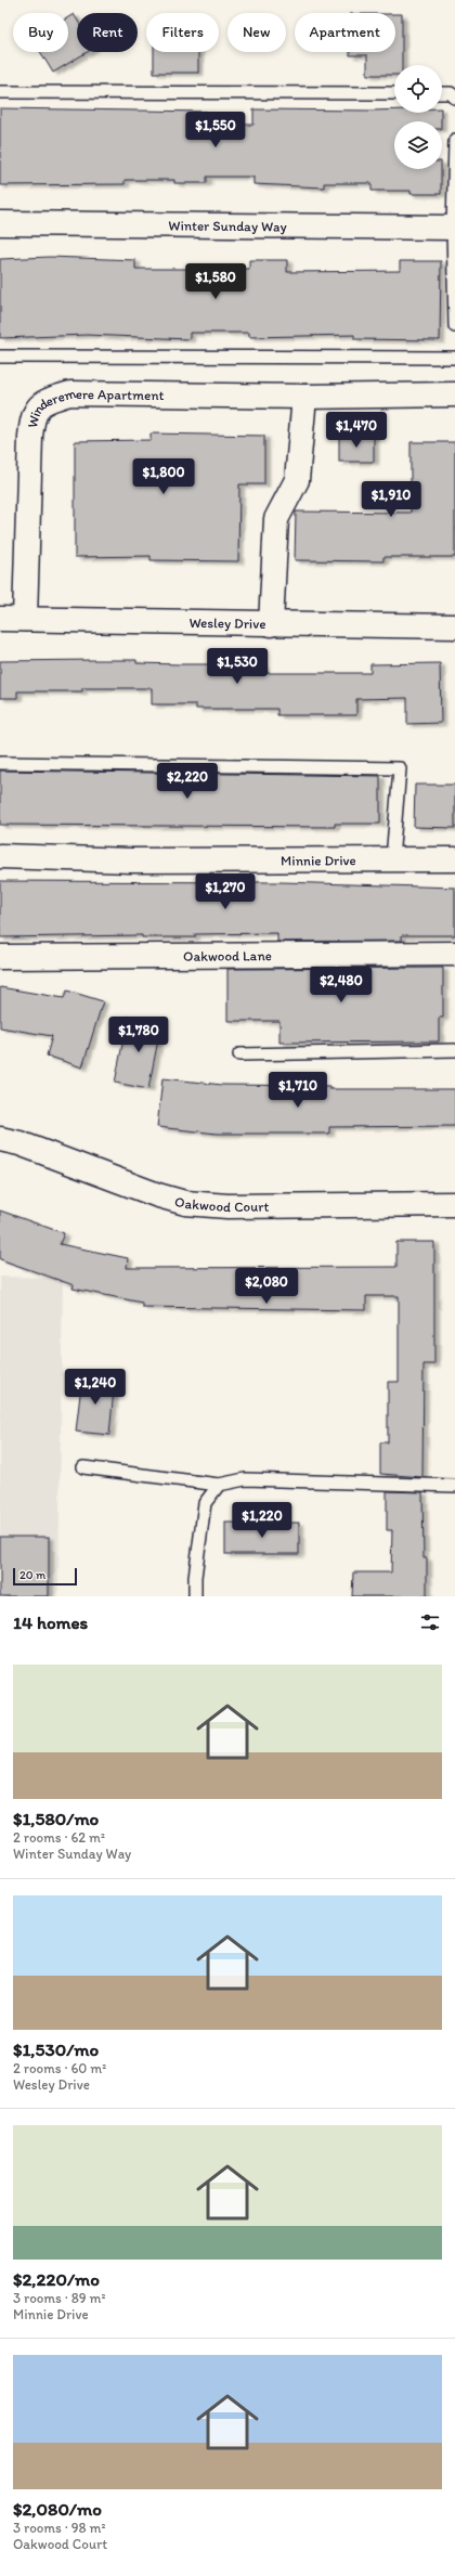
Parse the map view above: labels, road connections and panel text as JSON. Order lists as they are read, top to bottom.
{
  "streets": {
    "street": [
      "Winter Sunday Way",
      "Winderemere Apartment",
      "Wesley Drive",
      "Minnie Drive",
      "Oakwood Lane",
      "Oakwood Court"
    ]
  },
  "crossings": [
    ["Winderemere Apartment", "Wesley Drive"]
  ],
  "scale_bar": "20 m",
  "page": {
    "chip": [
      "Buy",
      "Rent",
      "Filters",
      "New",
      "Apartment"
    ],
    "price": [
      "$1,550",
      "$1,580",
      "$1,470",
      "$1,800",
      "$1,910",
      "$1,530",
      "$2,220",
      "$1,270",
      "$2,480",
      "$1,780",
      "$1,710",
      "$2,080",
      "$1,240",
      "$1,220"
    ],
    "scale": "20 m",
    "heading": "14 homes",
    "list": [
      {
        "name": "$1,580/mo",
        "note": "2 rooms · 62 m² · Winter Sunday Way"
      },
      {
        "name": "$1,530/mo",
        "note": "2 rooms · 60 m² · Wesley Drive"
      },
      {
        "name": "$2,220/mo",
        "note": "3 rooms · 89 m² · Minnie Drive"
      },
      {
        "name": "$2,080/mo",
        "note": "3 rooms · 98 m² · Oakwood Court"
      }
    ]
  }
}
